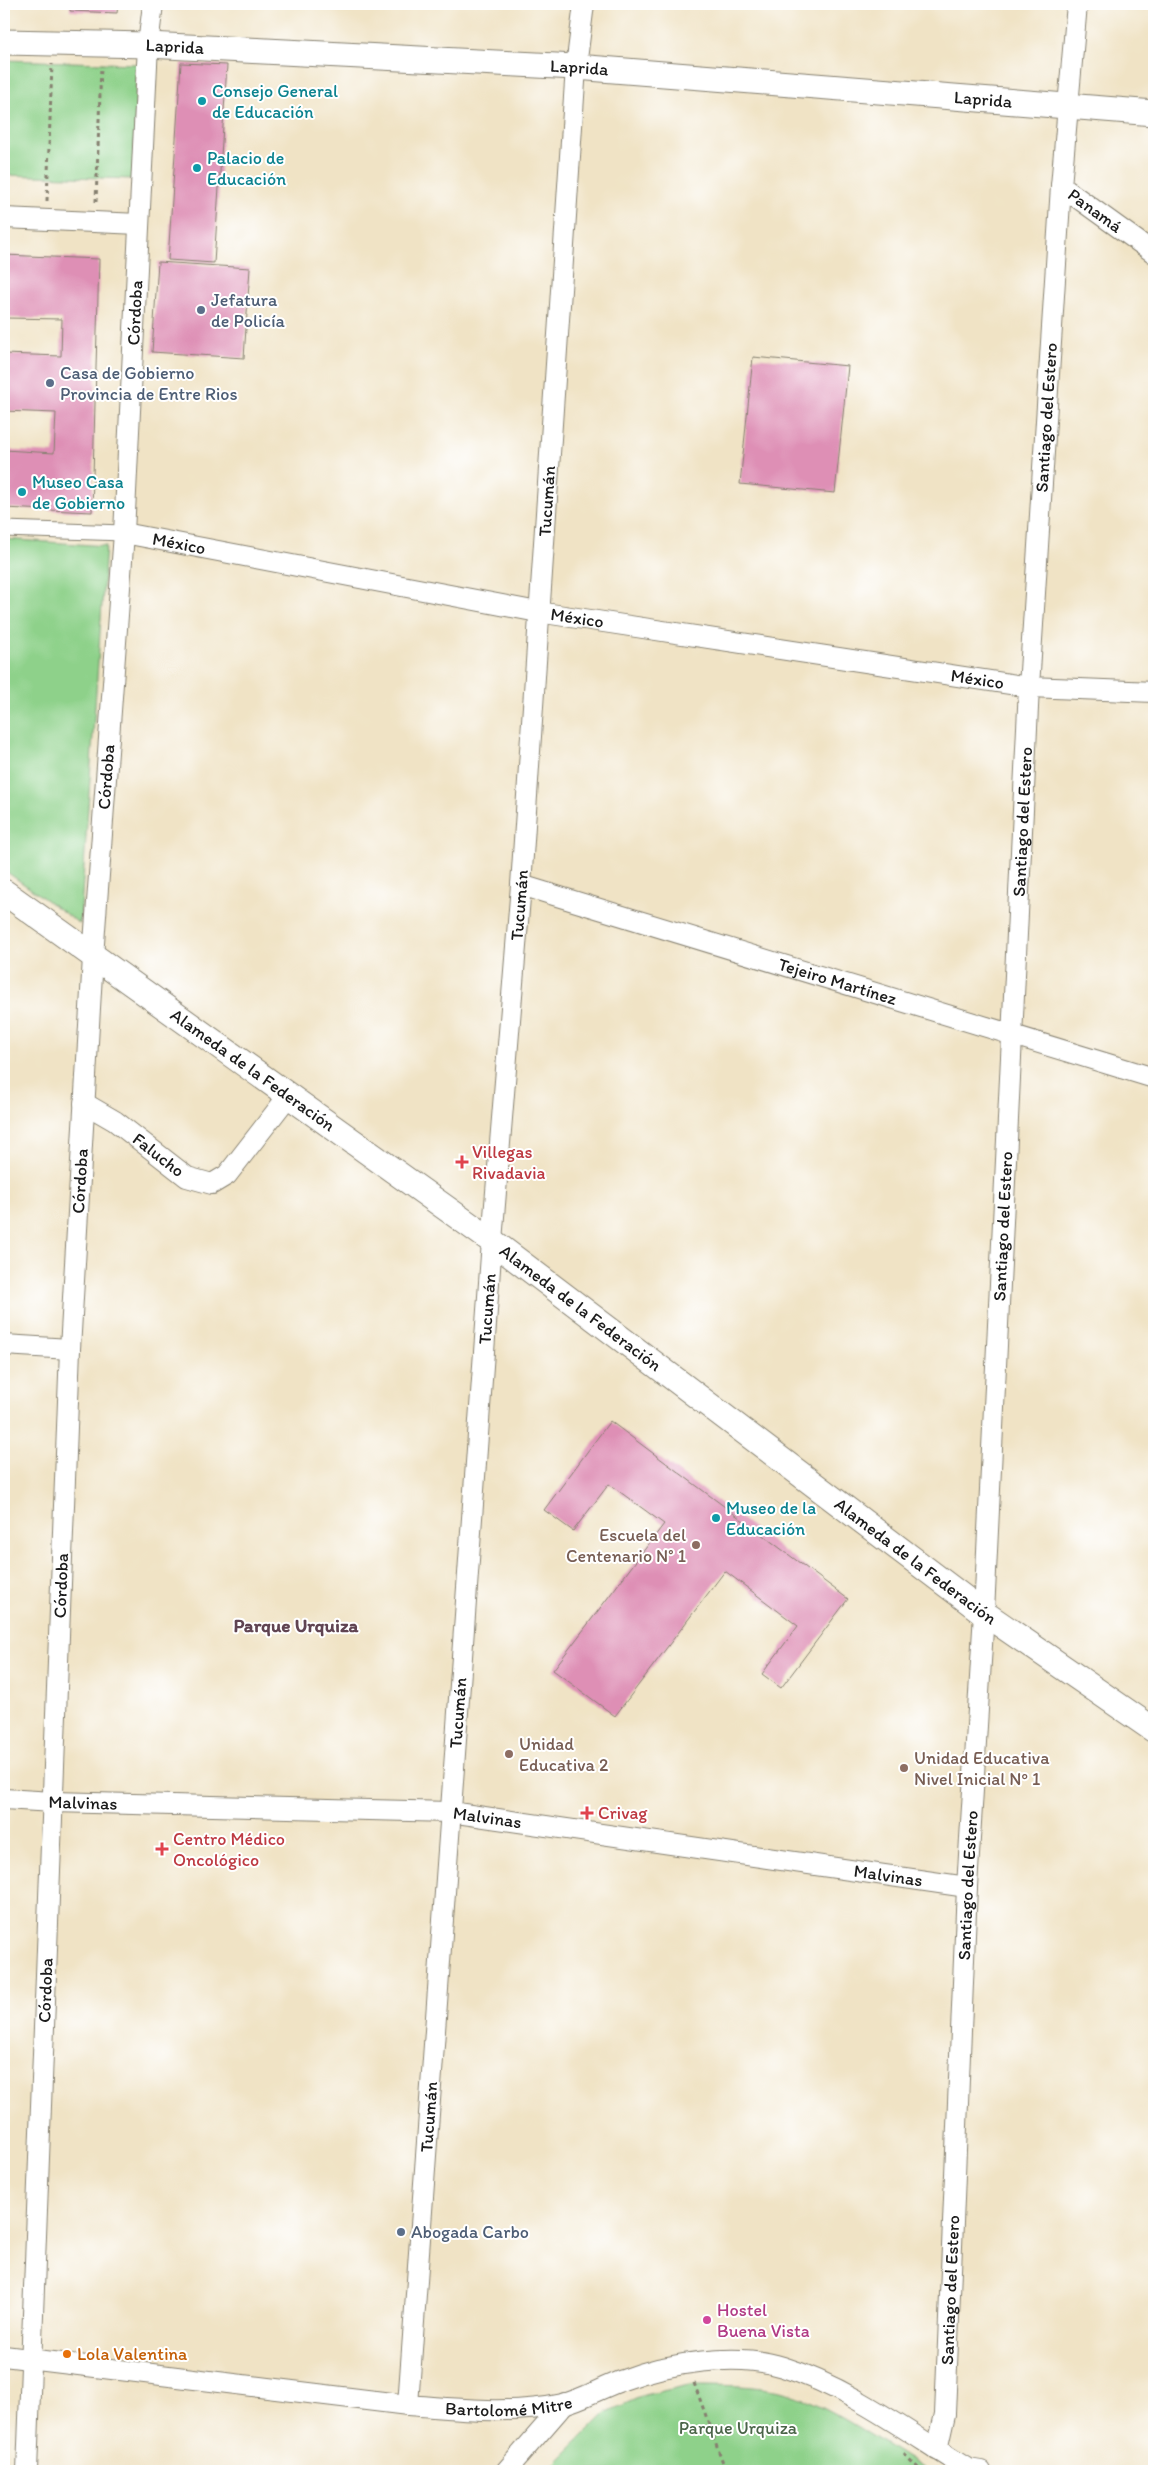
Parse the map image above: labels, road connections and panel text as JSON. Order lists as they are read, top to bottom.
{
  "streets": {
    "street": [
      "Laprida",
      "Panamá",
      "Córdoba",
      "Santiago del Estero",
      "Tucumán",
      "México",
      "Tejeiro Martínez",
      "Alameda de la Federación",
      "Falucho",
      "Malvinas",
      "Bartolomé Mitre"
    ]
  },
  "crossings": [
    ["Laprida", "Córdoba"],
    ["Laprida", "Santiago del Estero"],
    ["Laprida", "Tucumán"],
    ["Panamá", "Santiago del Estero"],
    ["Córdoba", "México"],
    ["Córdoba", "Alameda de la Federación"],
    ["Córdoba", "Falucho"],
    ["Córdoba", "Malvinas"],
    ["Córdoba", "Bartolomé Mitre"],
    ["Santiago del Estero", "México"],
    ["Santiago del Estero", "Tejeiro Martínez"],
    ["Santiago del Estero", "Alameda de la Federación"],
    ["Santiago del Estero", "Malvinas"],
    ["Santiago del Estero", "Bartolomé Mitre"],
    ["Tucumán", "México"],
    ["Tucumán", "Tejeiro Martínez"],
    ["Tucumán", "Alameda de la Federación"],
    ["Tucumán", "Malvinas"],
    ["Tucumán", "Bartolomé Mitre"],
    ["Alameda de la Federación", "Falucho"]
  ],
  "districts": ["Parque Urquiza"],
  "parks": ["Parque Urquiza"],
  "places": {
    "other": [
      "Consejo General de Educación",
      "Palacio de Educación",
      "Jefatura de Policía",
      "Casa de Gobierno Provincia de Entre Rios",
      "Museo Casa de Gobierno",
      "Museo de la Educación",
      "Escuela del Centenario N° 1",
      "Unidad Educativa 2",
      "Unidad Educativa Nivel Inicial Nº 1",
      "Abogada Carbo",
      "Hostel Buena Vista",
      "Lola Valentina"
    ],
    "health": ["Villegas Rivadavia", "Crivag", "Centro Médico Oncológico"]
  }
}
